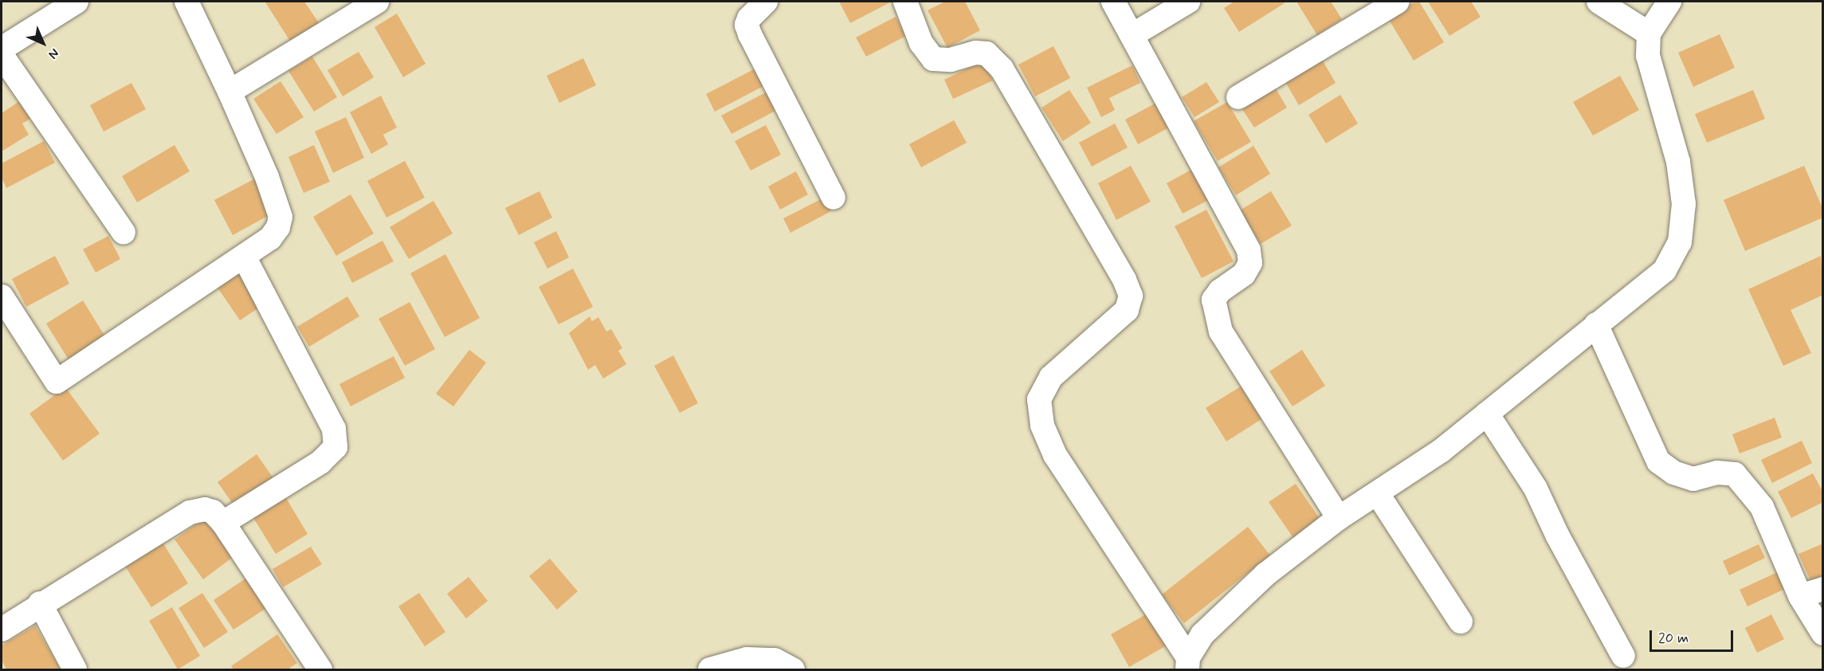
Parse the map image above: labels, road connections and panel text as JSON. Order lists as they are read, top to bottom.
{
  "scale_bar": "20 m",
  "north": "bottom right"
}
